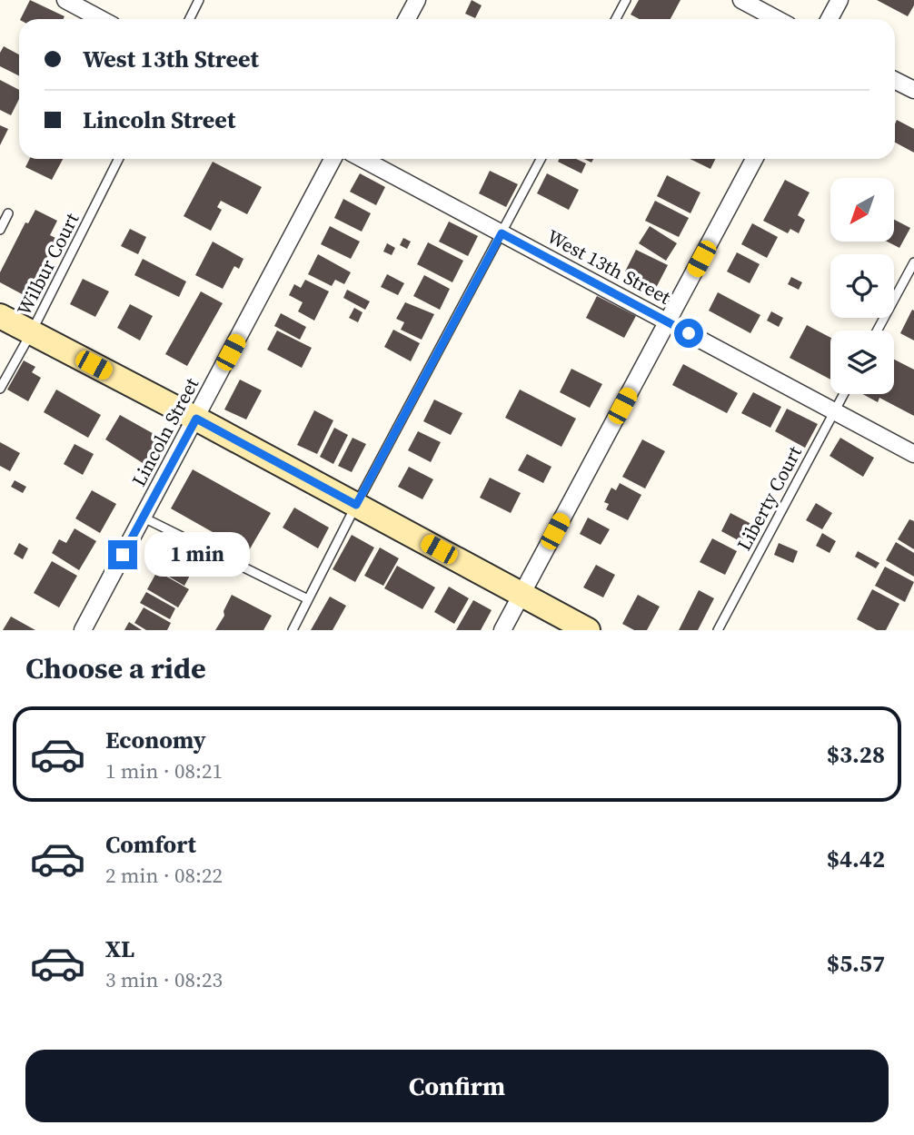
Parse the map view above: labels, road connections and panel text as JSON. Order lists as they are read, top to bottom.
{
  "streets": {
    "street": ["West 13th Street", "Lincoln Street"],
    "lane": ["Wilbur Court", "Liberty Court"]
  },
  "crossings": [
    ["West 13th Street", "Liberty Court"]
  ],
  "north": "bottom left",
  "page": {
    "banner": ["West 13th Street", "Lincoln Street"],
    "bubble": "1 min",
    "heading": "Choose a ride",
    "list": [
      {
        "name": "Economy",
        "note": "1 min · 08:21",
        "value": "$3.28"
      },
      {
        "name": "Comfort",
        "note": "2 min · 08:22",
        "value": "$4.42"
      },
      {
        "name": "XL",
        "note": "3 min · 08:23",
        "value": "$5.57"
      }
    ],
    "buttons": "Confirm"
  }
}
